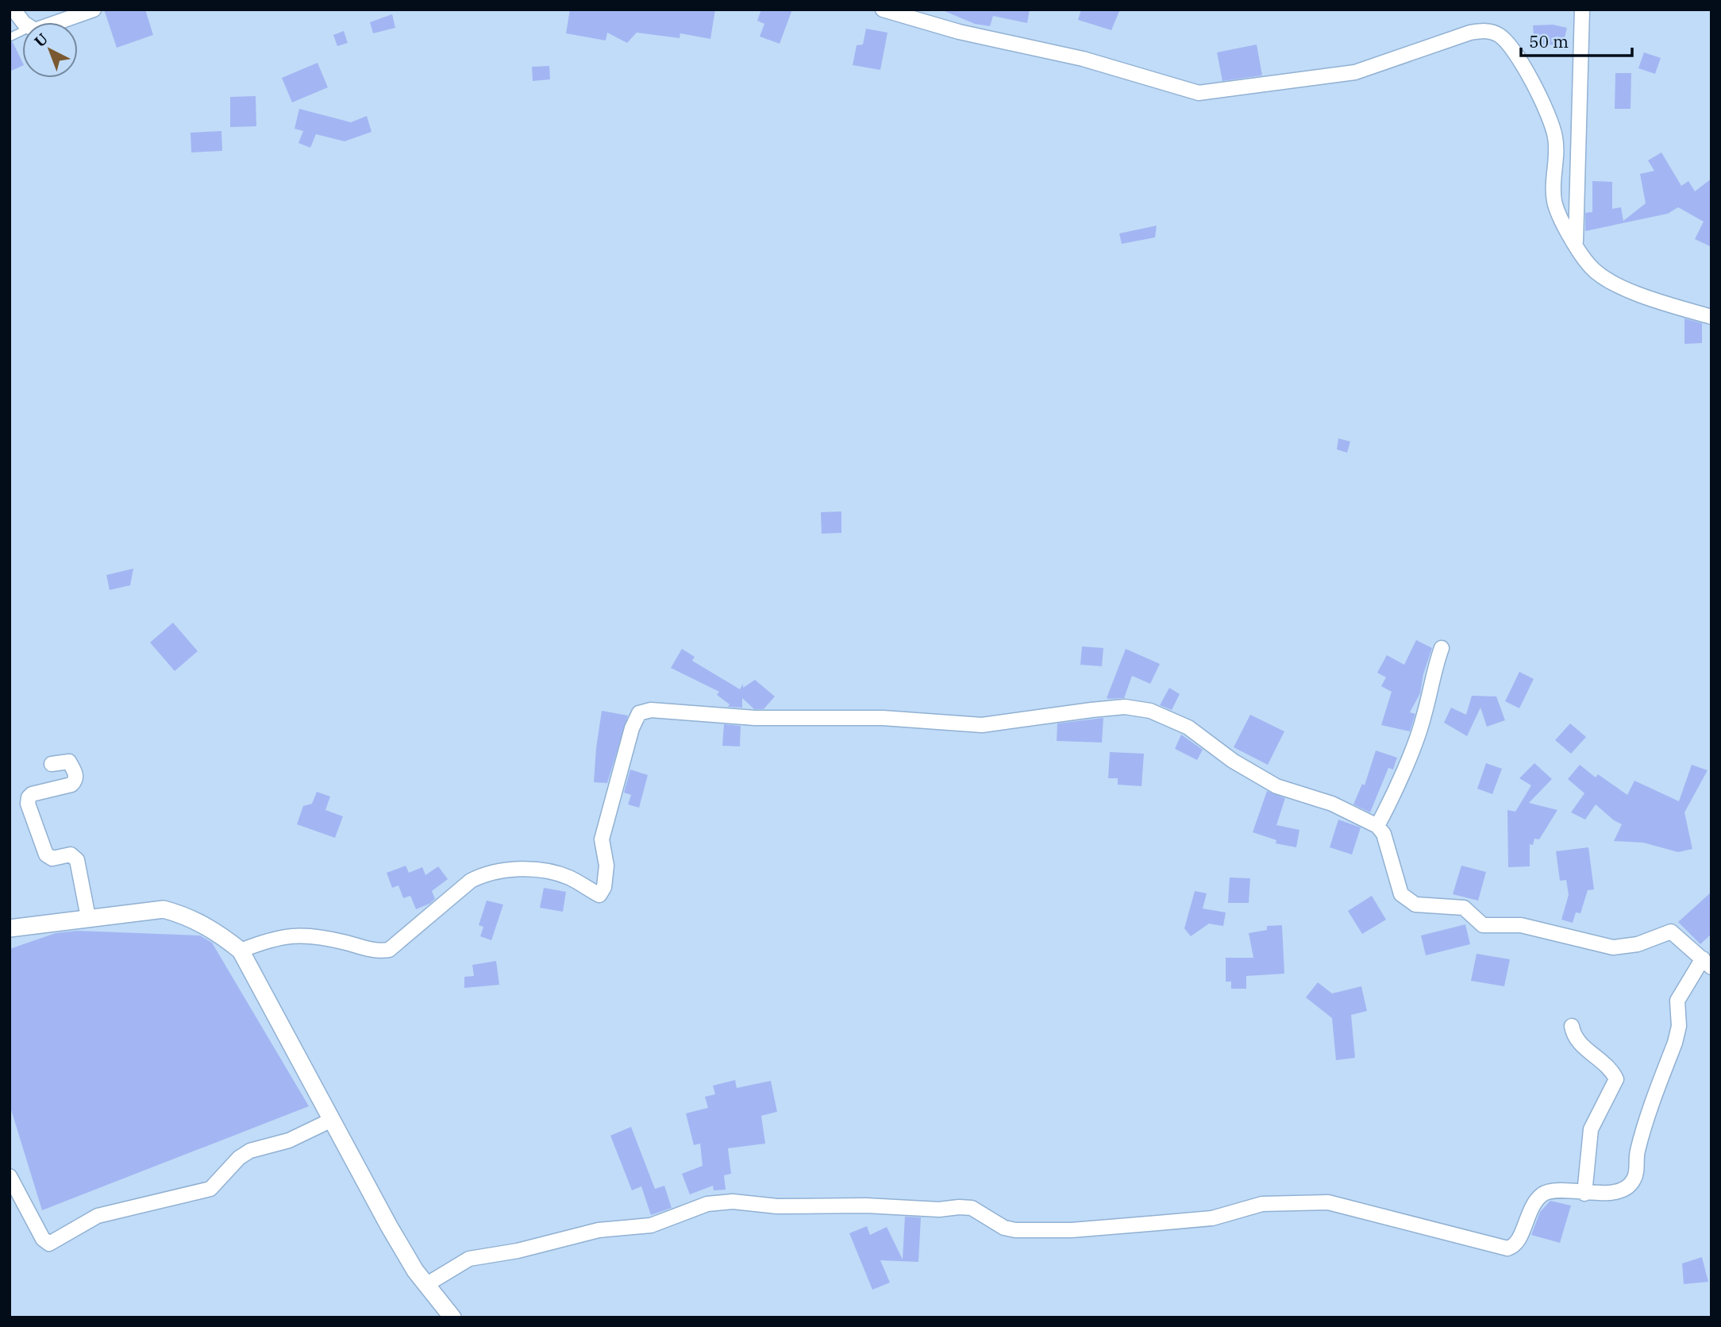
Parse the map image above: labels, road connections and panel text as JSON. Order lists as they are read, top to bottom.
{
  "scale_bar": "50 m",
  "north": "top left"
}
